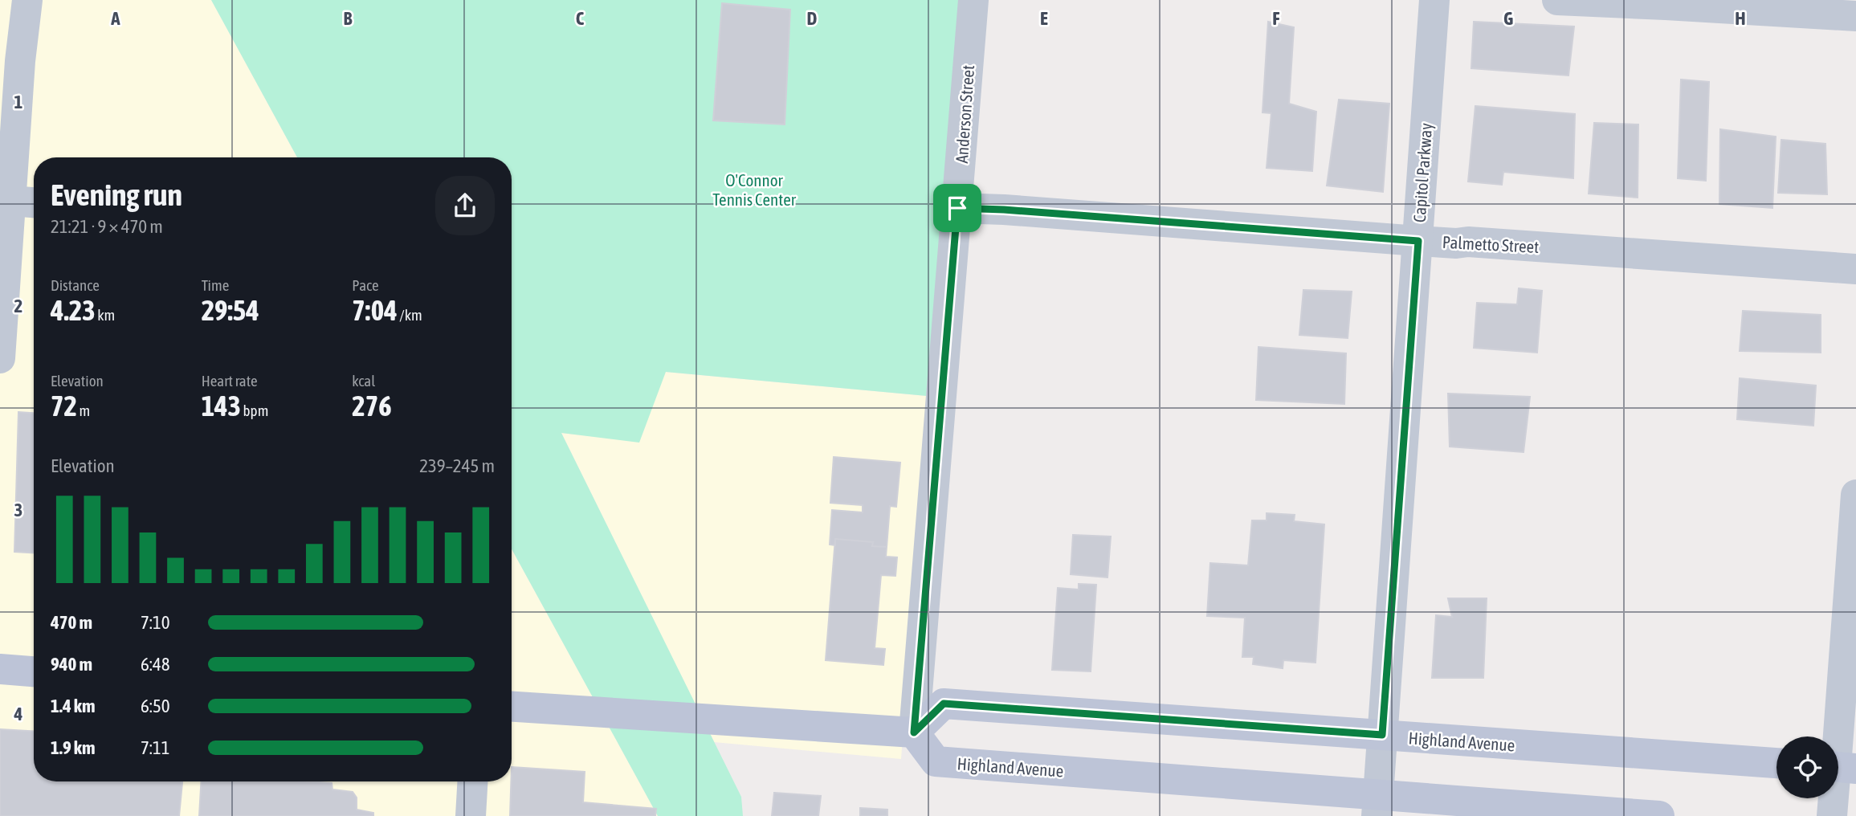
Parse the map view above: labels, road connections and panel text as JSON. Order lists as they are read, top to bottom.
{
  "streets": {
    "main road": ["Highland Avenue"],
    "street": ["Anderson Street", "Capitol Parkway", "Palmetto Street"]
  },
  "crossings": [
    ["Anderson Street", "Palmetto Street"],
    ["Anderson Street", "Highland Avenue"],
    ["Capitol Parkway", "Palmetto Street"],
    ["Capitol Parkway", "Highland Avenue"]
  ],
  "parks": ["O'Connor Tennis Center"],
  "page": {
    "heading": ["Evening run", "21:21 · 9 × 470 m"],
    "stats": [
      ["Distance", "4.23 km"],
      ["Time", "29:54"],
      ["Pace", "7:04 /km"],
      ["Elevation", "72 m"],
      ["Heart rate", "143 bpm"],
      ["kcal", "276"]
    ],
    "chart": ["Elevation", "239–245 m"],
    "list": [
      {
        "name": "470 m",
        "note": "7:10"
      },
      {
        "name": "940 m",
        "note": "6:48"
      },
      {
        "name": "1.4 km",
        "note": "6:50"
      },
      {
        "name": "1.9 km",
        "note": "7:11"
      }
    ]
  },
  "grid": {
    "columns": [
      "A",
      "B",
      "C",
      "D",
      "E",
      "F",
      "G",
      "H"
    ],
    "rows": [
      "1",
      "2",
      "3",
      "4"
    ]
  }
}
